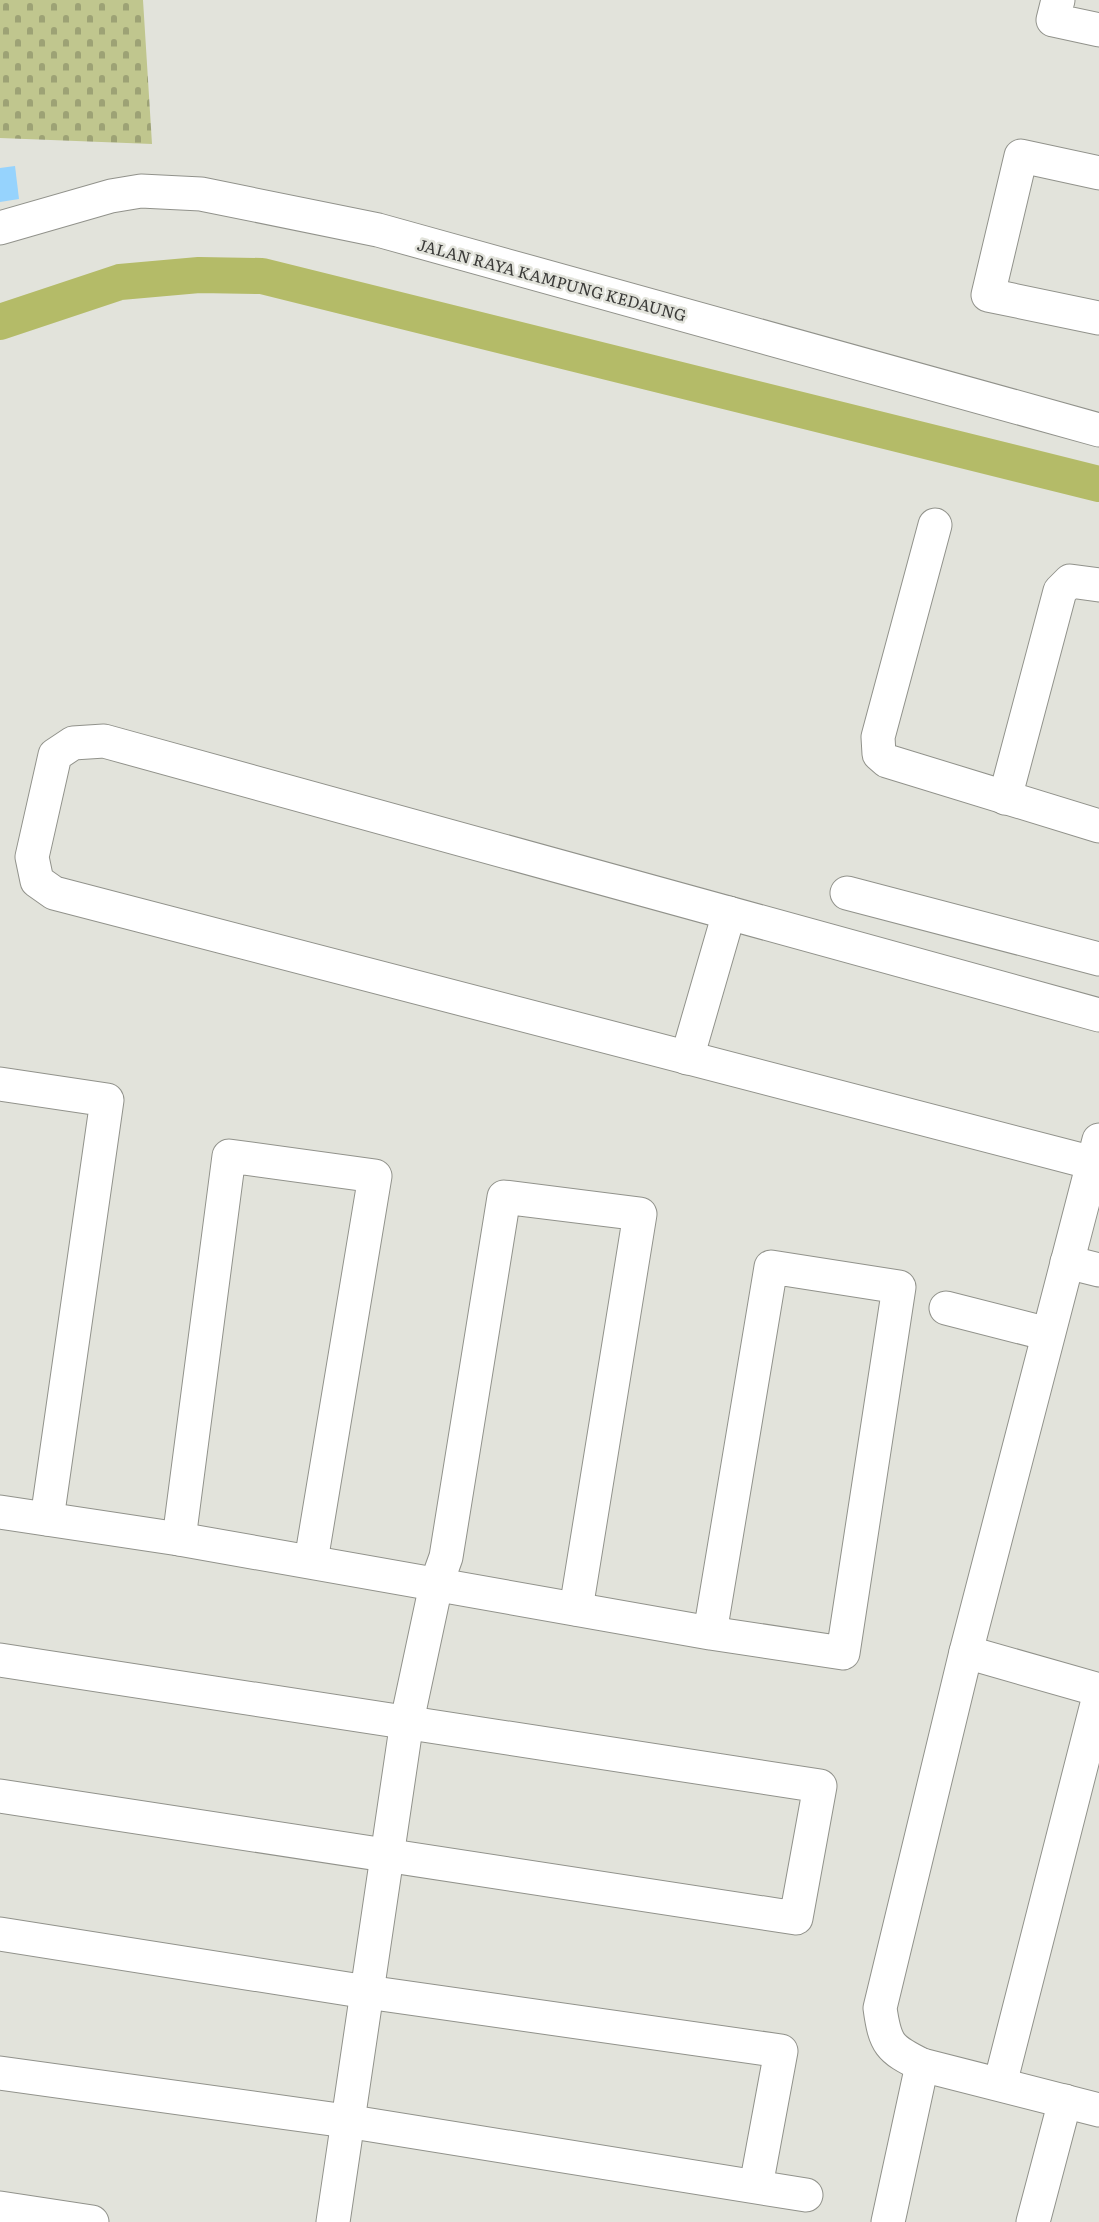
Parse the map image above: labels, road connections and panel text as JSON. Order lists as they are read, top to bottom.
{
  "streets": {
    "street": ["JALAN RAYA KAMPUNG KEDAUNG"]
  }
}
